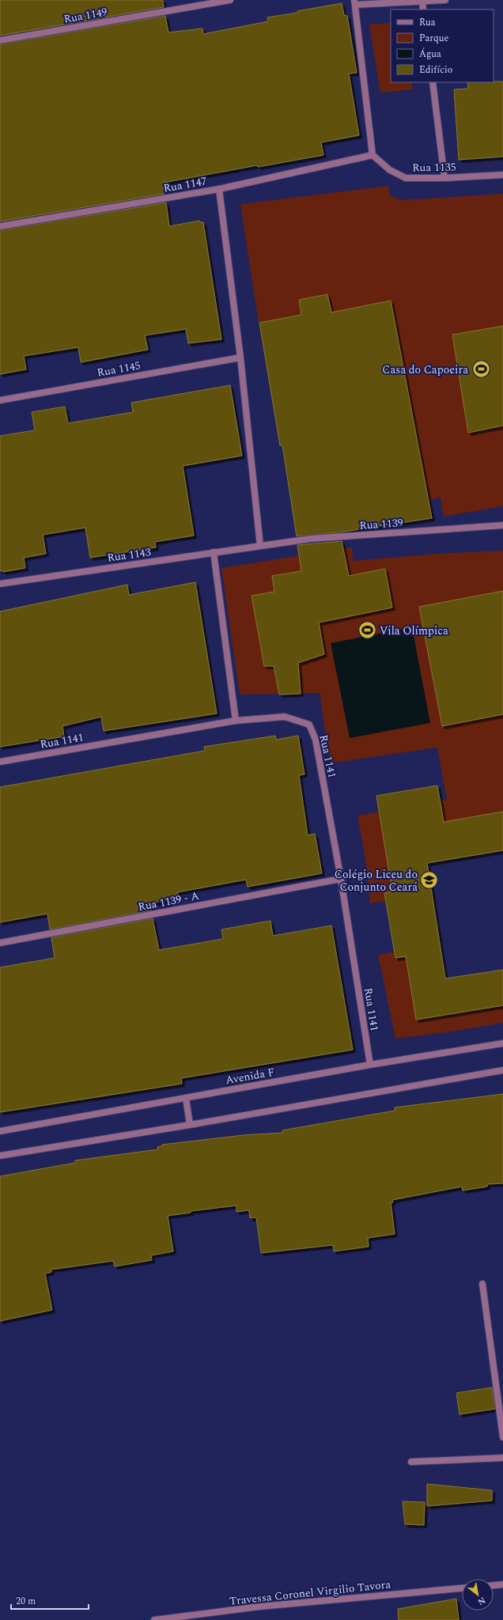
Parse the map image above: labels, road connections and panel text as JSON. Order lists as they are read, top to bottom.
{
  "streets": {
    "street": [
      "Rua 1149",
      "Rua 1135",
      "Rua 1147",
      "Rua 1145",
      "Rua 1139",
      "Rua 1143",
      "Rua 1141",
      "Rua 1139 - A",
      "Avenida F",
      "Travessa Coronel Virgilio Tavora"
    ]
  },
  "crossings": [
    ["Rua 1135", "Rua 1147"],
    ["Rua 1139", "Rua 1143"],
    ["Rua 1141", "Rua 1139 - A"],
    ["Rua 1141", "Avenida F"]
  ],
  "places": {
    "sports": ["Casa do Capoeira", "Vila Olímpica"],
    "school or university": ["Colégio Liceu do Conjunto Ceará"]
  },
  "legend": [
    "Rua",
    "Parque",
    "Água",
    "Edifício"
  ],
  "scale_bar": "20 m",
  "north": "bottom right"
}
